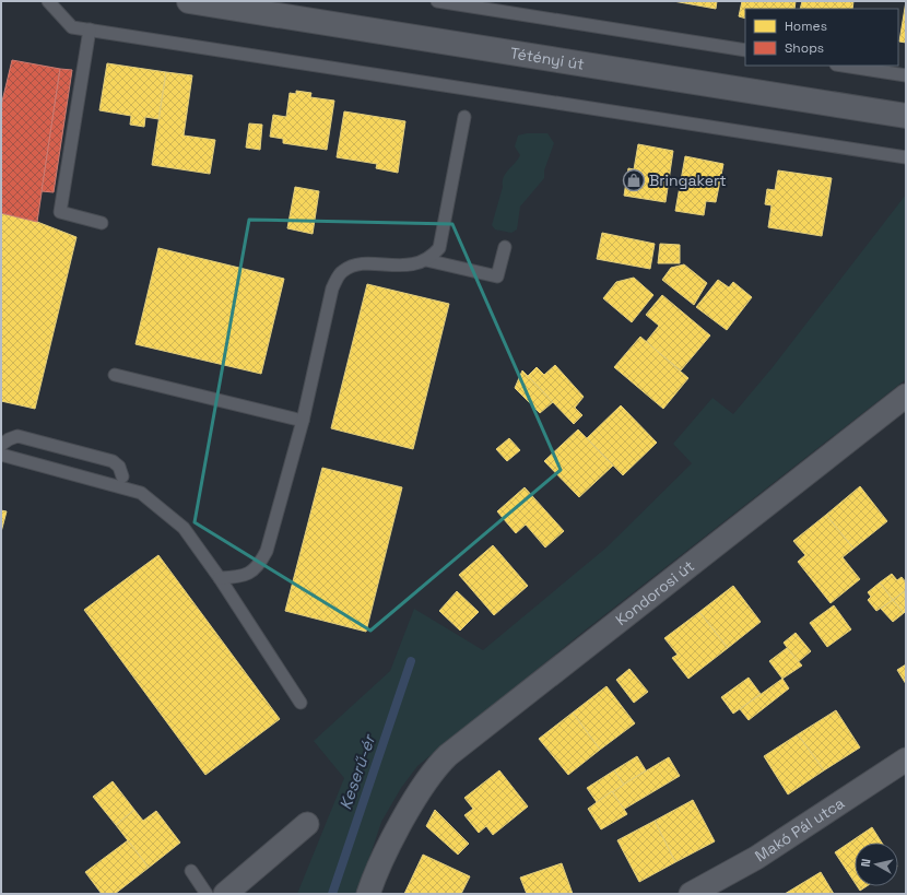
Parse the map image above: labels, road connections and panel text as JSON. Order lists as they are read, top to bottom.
{
  "streets": {
    "street": ["Tétényi út", "Kondorosi út", "Makó Pál utca"]
  },
  "water": ["Keserű-ér"],
  "places": {
    "shop": ["Bringakert"]
  },
  "legend": ["Homes", "Shops"],
  "north": "left"
}
